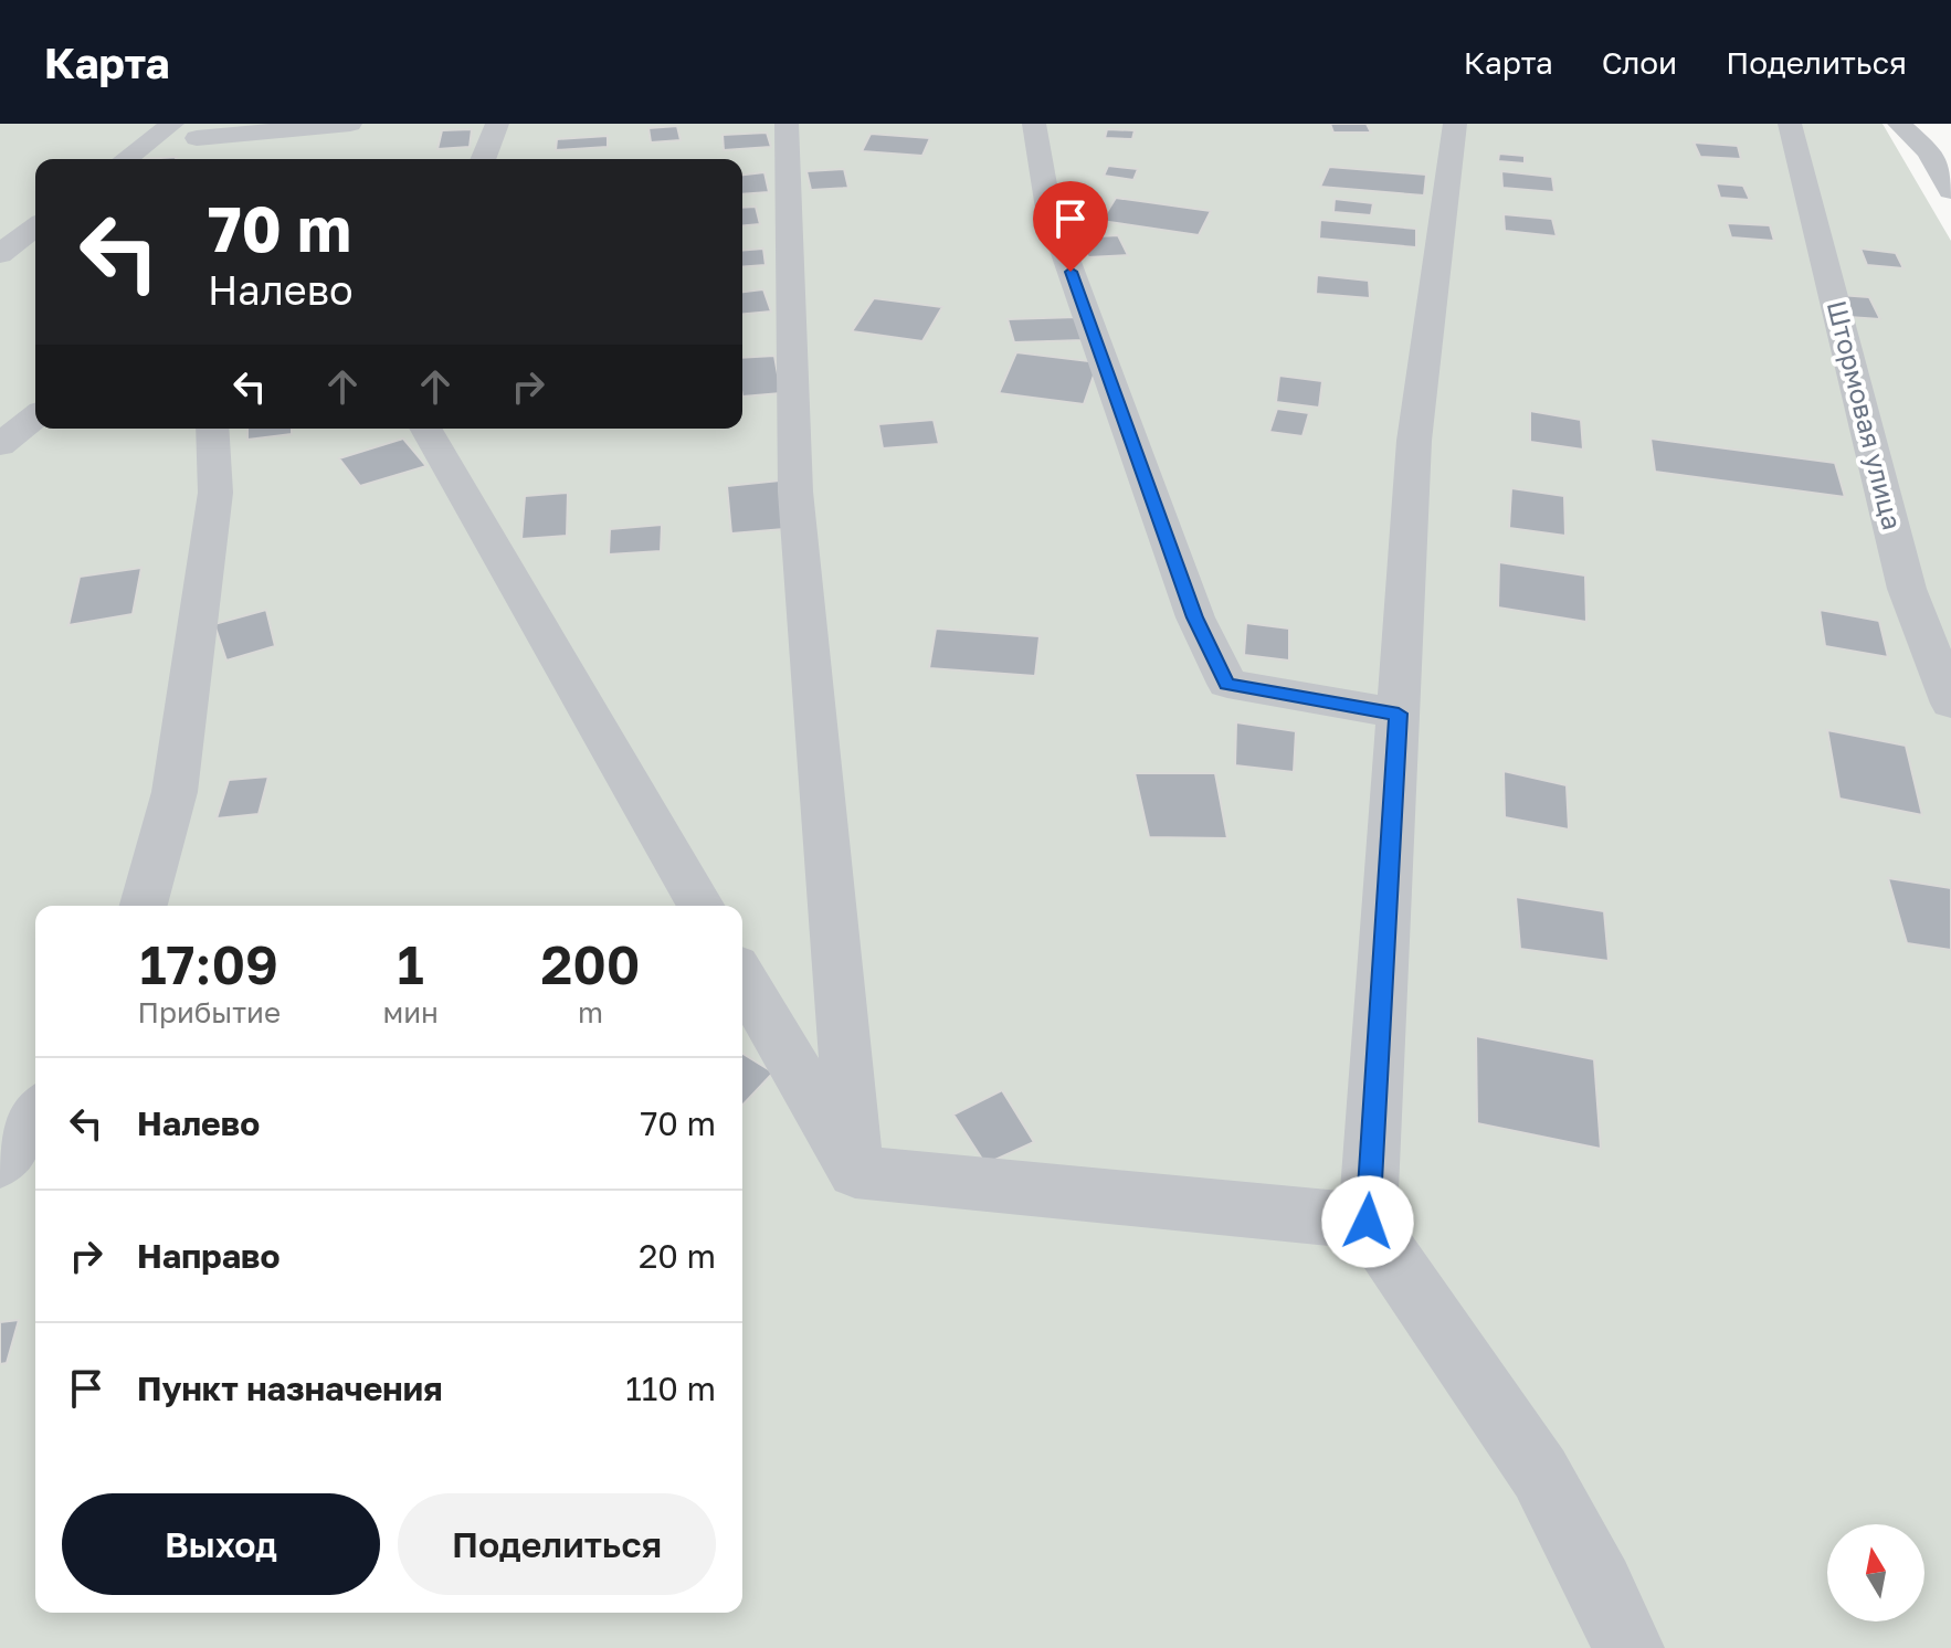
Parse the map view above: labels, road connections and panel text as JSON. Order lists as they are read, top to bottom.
{
  "streets": {
    "street": ["Штормовая улица"]
  },
  "north": "top",
  "page": {
    "header": "Карта",
    "nav": ["Карта", "Слои", "Поделиться"],
    "turn": ["70 m", "Налево"],
    "eta": [
      "17:09",
      "Прибытие",
      "1",
      "мин",
      "200",
      "m"
    ],
    "list": [
      {
        "name": "Налево",
        "value": "70 m"
      },
      {
        "name": "Направо",
        "value": "20 m"
      },
      {
        "name": "Пункт назначения",
        "value": "110 m"
      }
    ],
    "buttons": ["Выход", "Поделиться"]
  }
}
